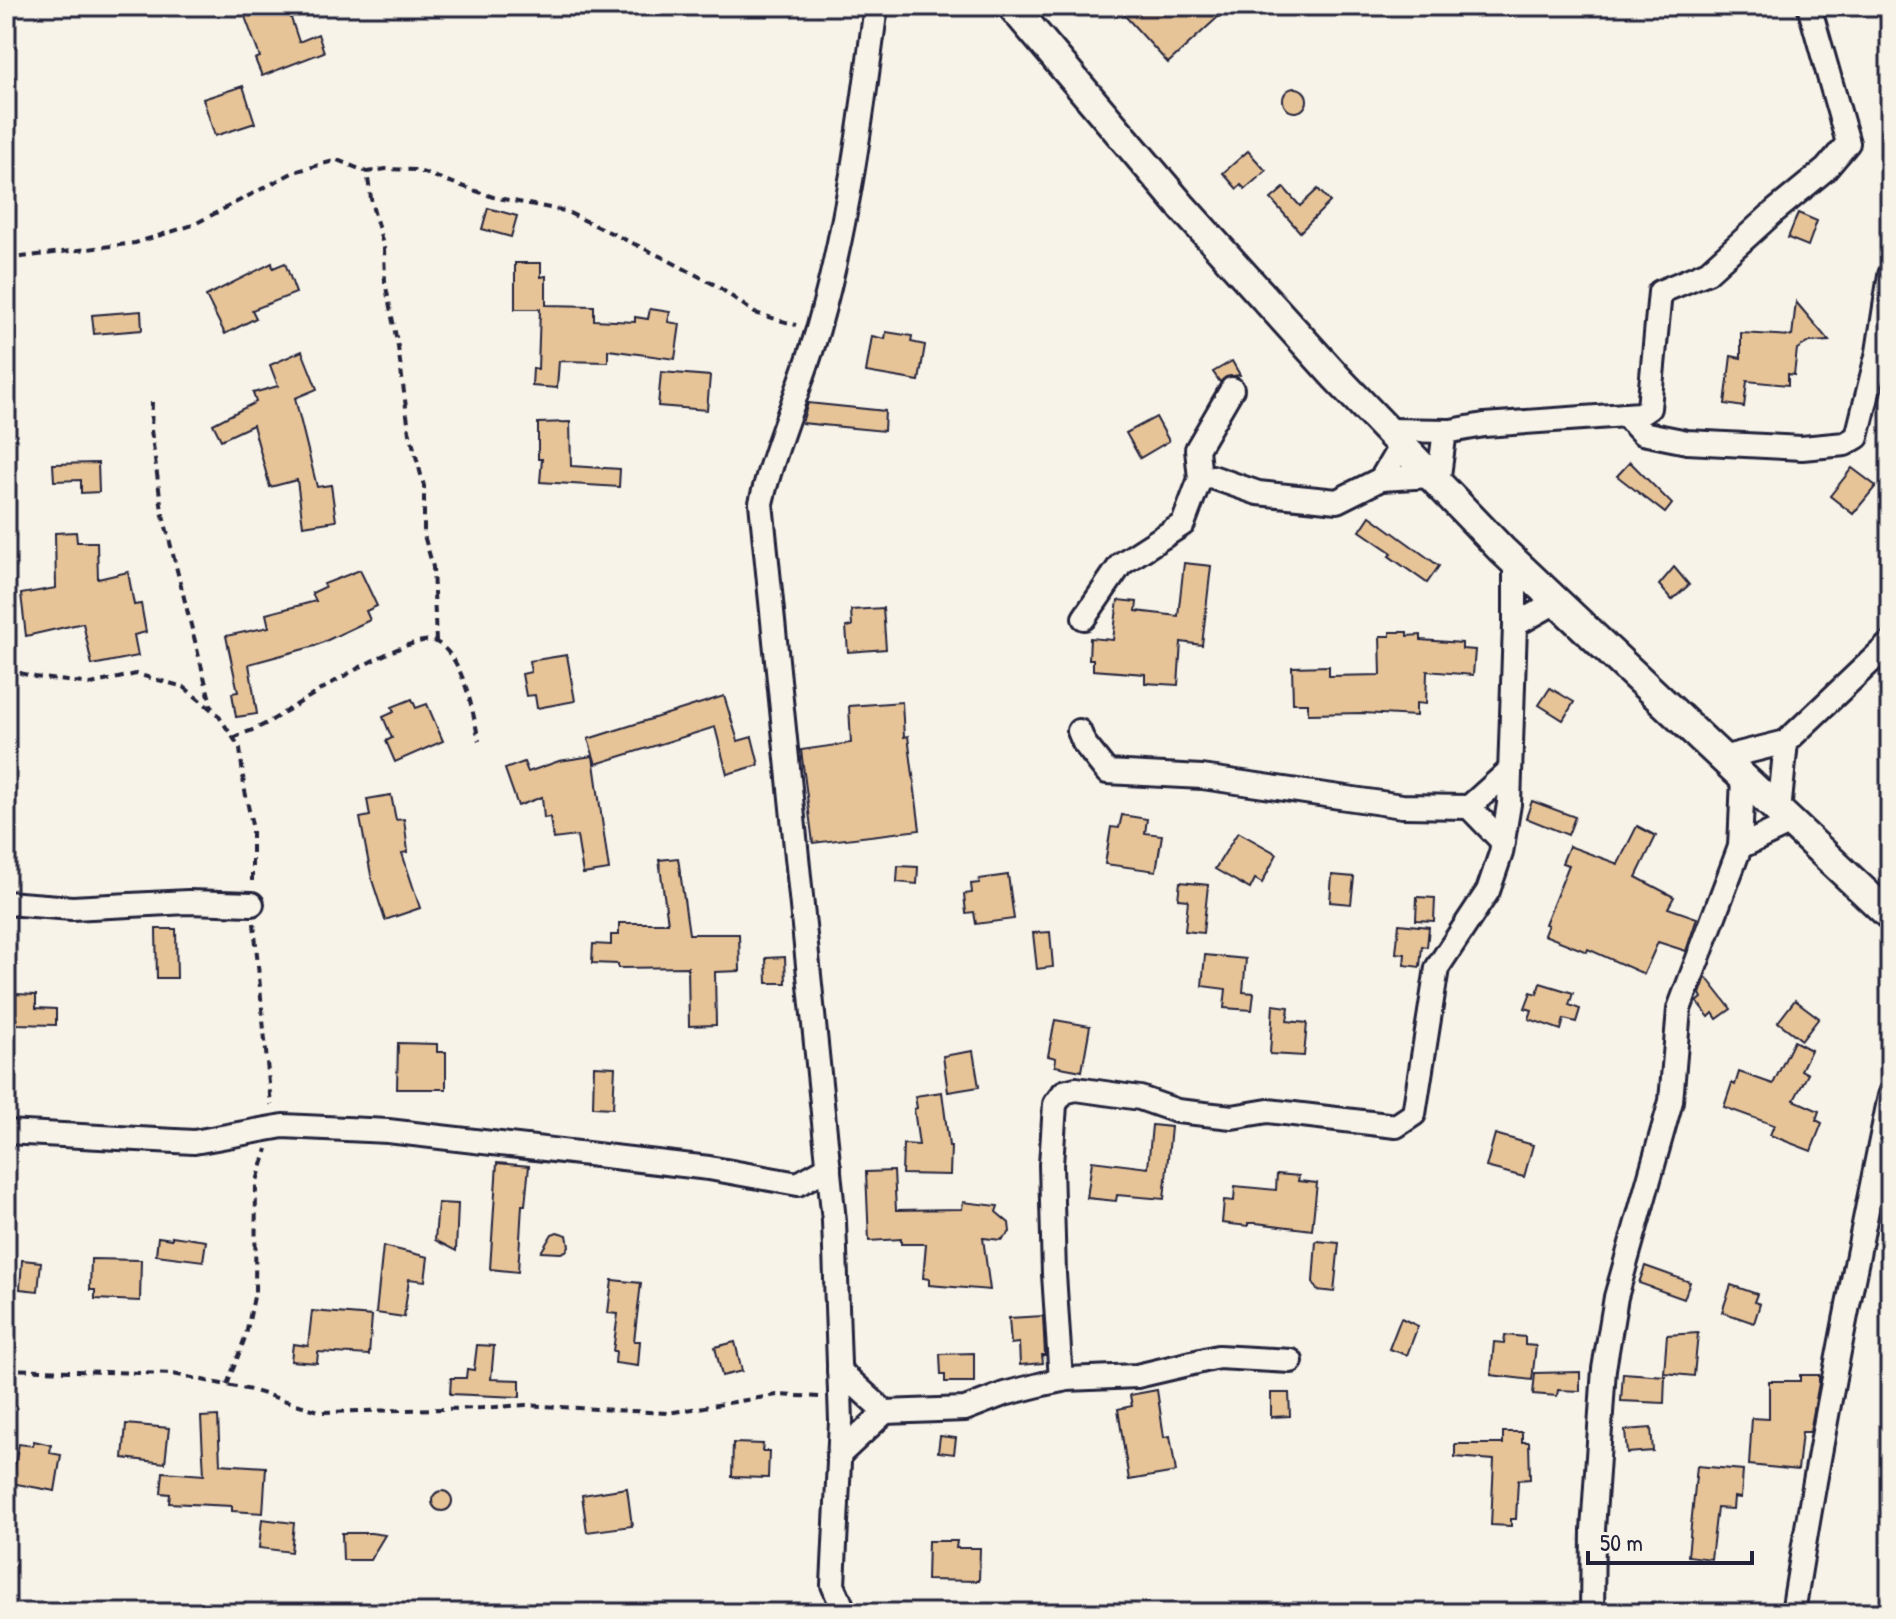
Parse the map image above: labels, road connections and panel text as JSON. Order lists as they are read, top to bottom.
{
  "scale_bar": "50 m"
}
